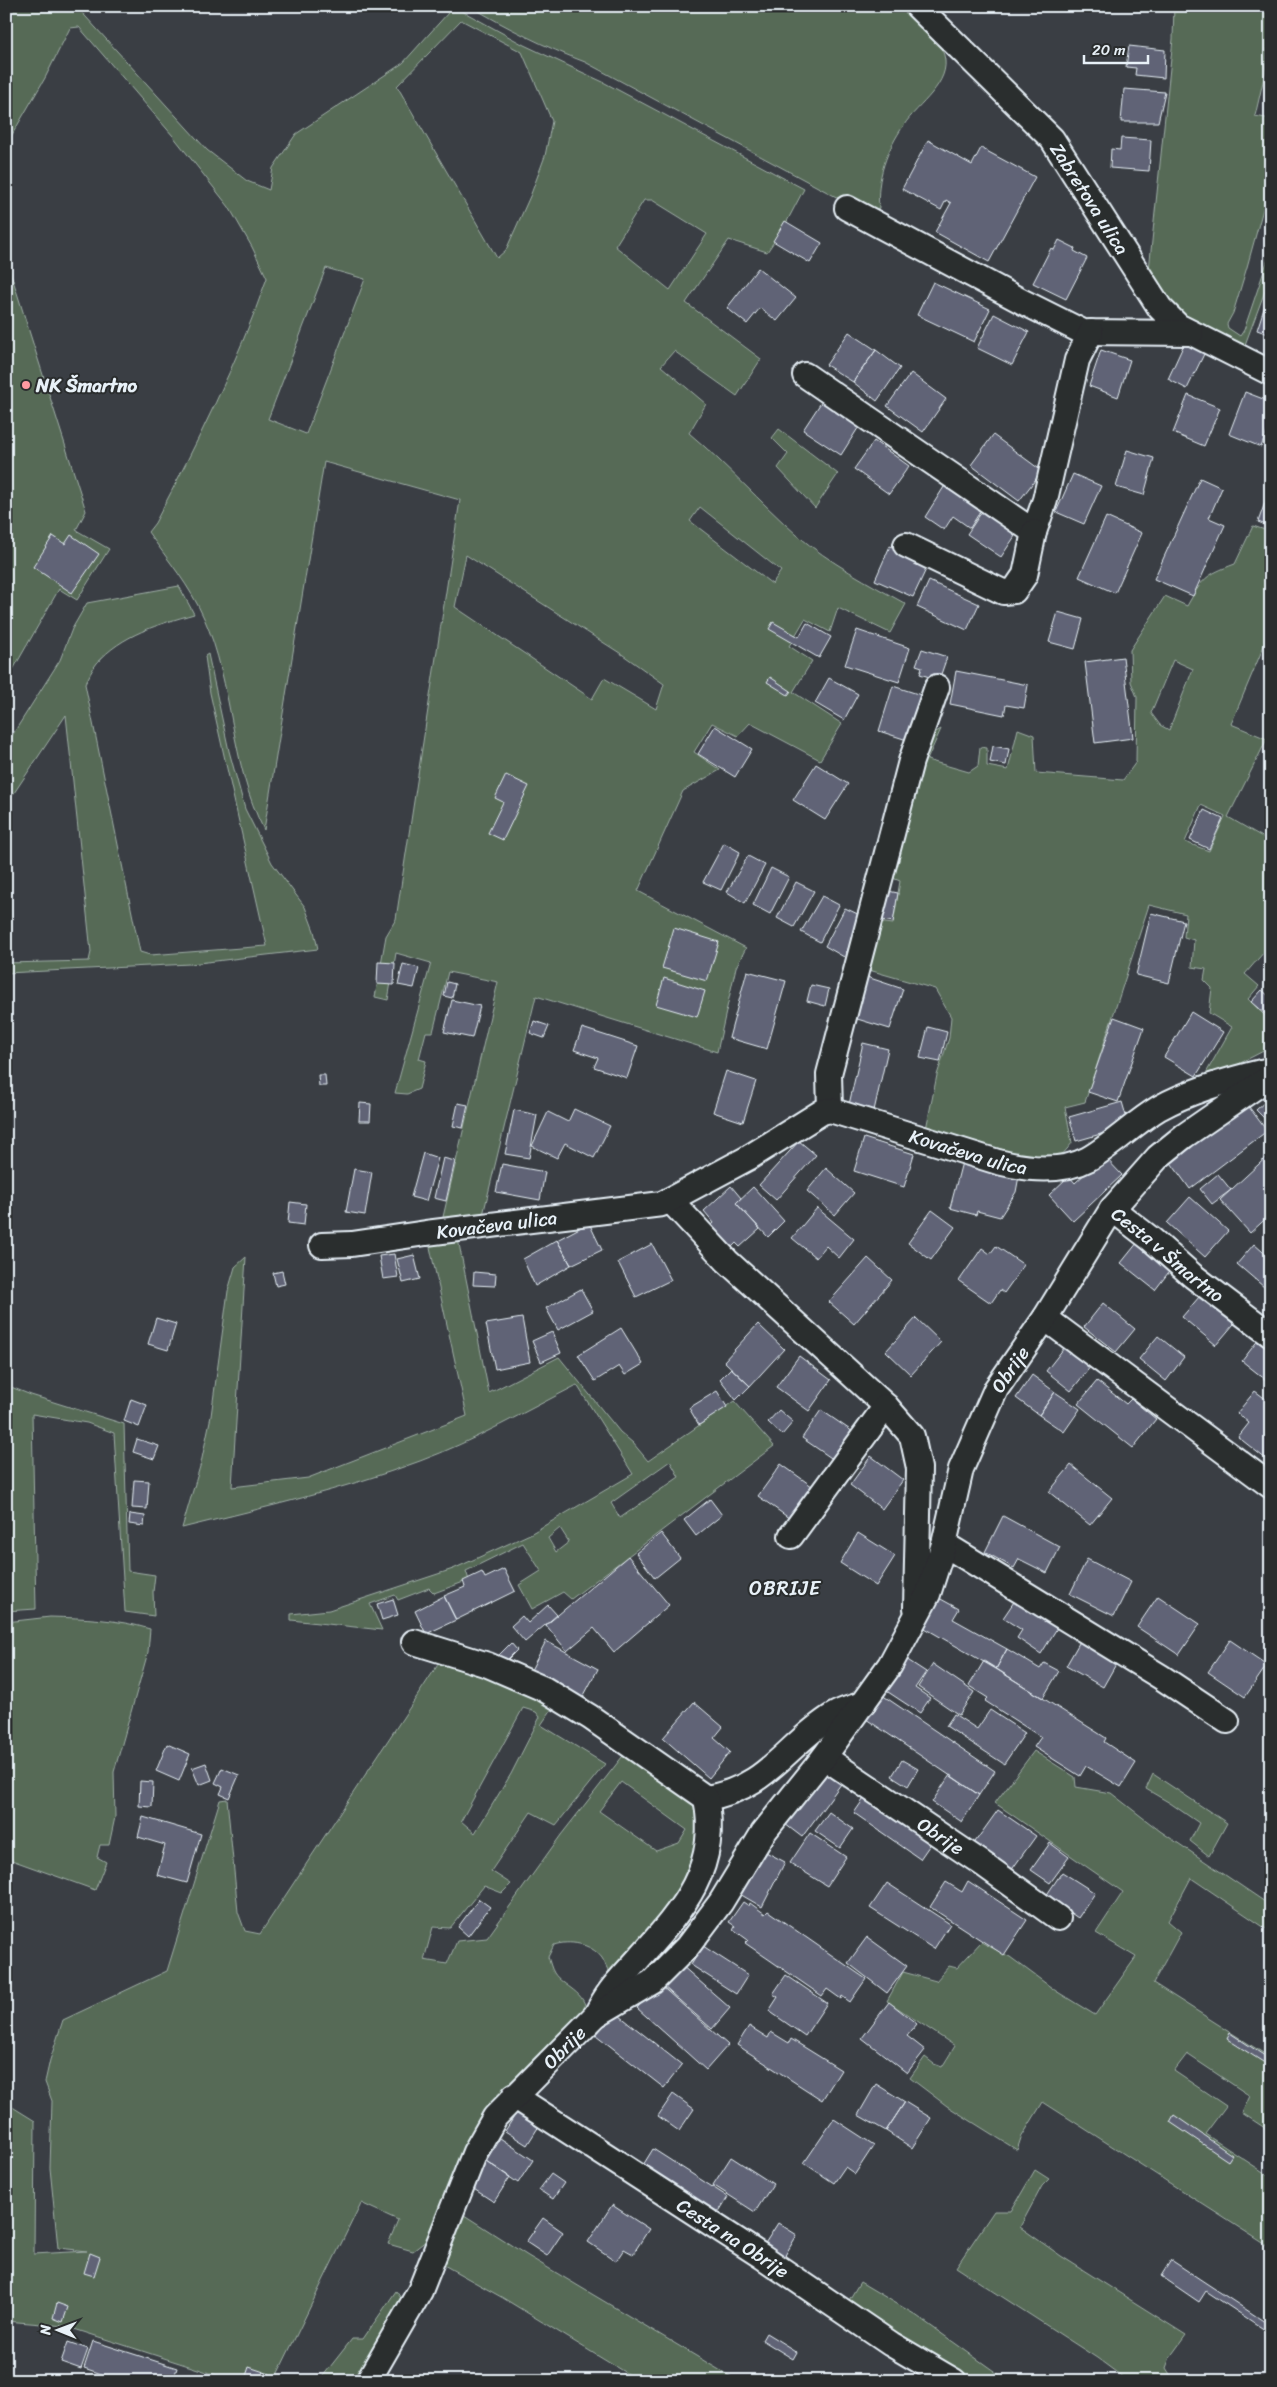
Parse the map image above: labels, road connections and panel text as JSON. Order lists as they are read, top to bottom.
{
  "streets": {
    "street": [
      "Zabretova ulica",
      "Kovačeva ulica",
      "Cesta v Šmartno",
      "Obrije",
      "Cesta na Obrije"
    ]
  },
  "crossings": [
    ["Cesta v Šmartno", "Obrije"],
    ["Obrije", "Cesta na Obrije"]
  ],
  "districts": ["OBRIJE"],
  "places": ["NK Šmartno"],
  "scale_bar": "20 m",
  "north": "left"
}
